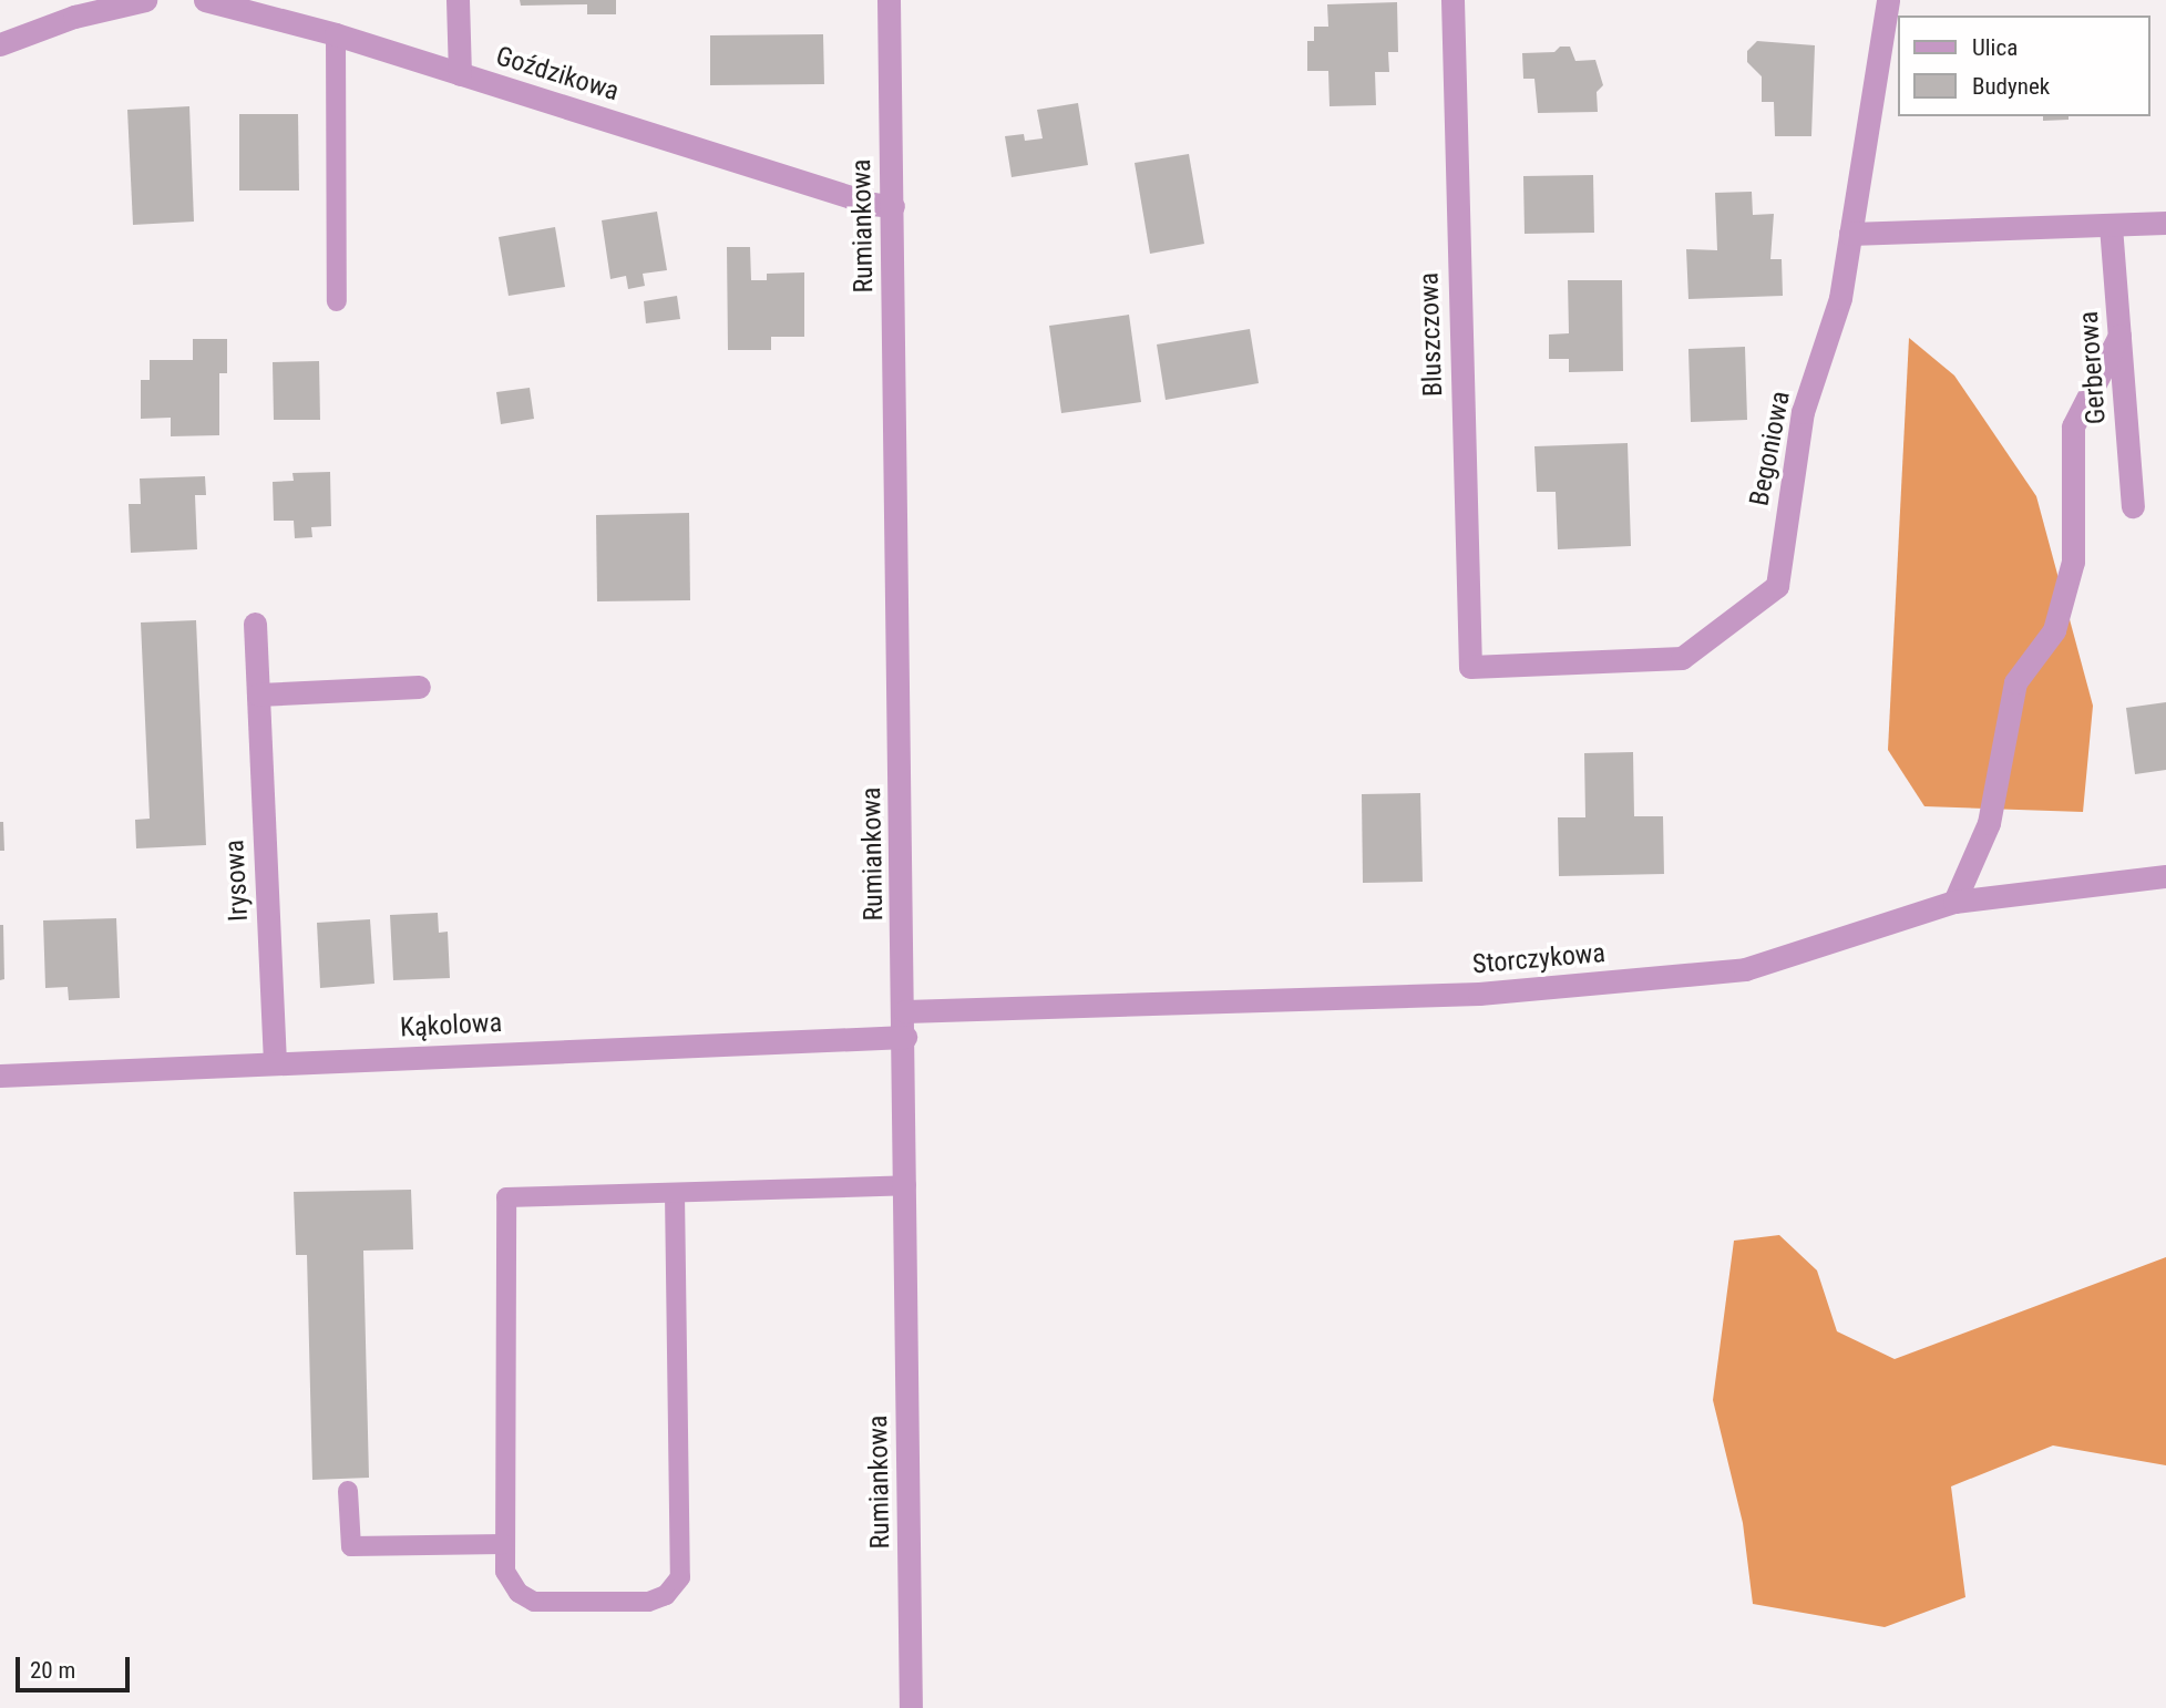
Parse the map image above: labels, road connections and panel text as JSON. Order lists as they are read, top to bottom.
{
  "streets": {
    "street": [
      "Goździkowa",
      "Rumiankowa",
      "Bluszczowa",
      "Gerberowa",
      "Begoniowa",
      "Irysowa",
      "Storczykowa",
      "Kąkolowa"
    ]
  },
  "crossings": [
    ["Goździkowa", "Rumiankowa"],
    ["Rumiankowa", "Storczykowa"],
    ["Rumiankowa", "Kąkolowa"],
    ["Bluszczowa", "Begoniowa"],
    ["Irysowa", "Kąkolowa"]
  ],
  "legend": ["Ulica", "Budynek"],
  "scale_bar": "20 m"
}
